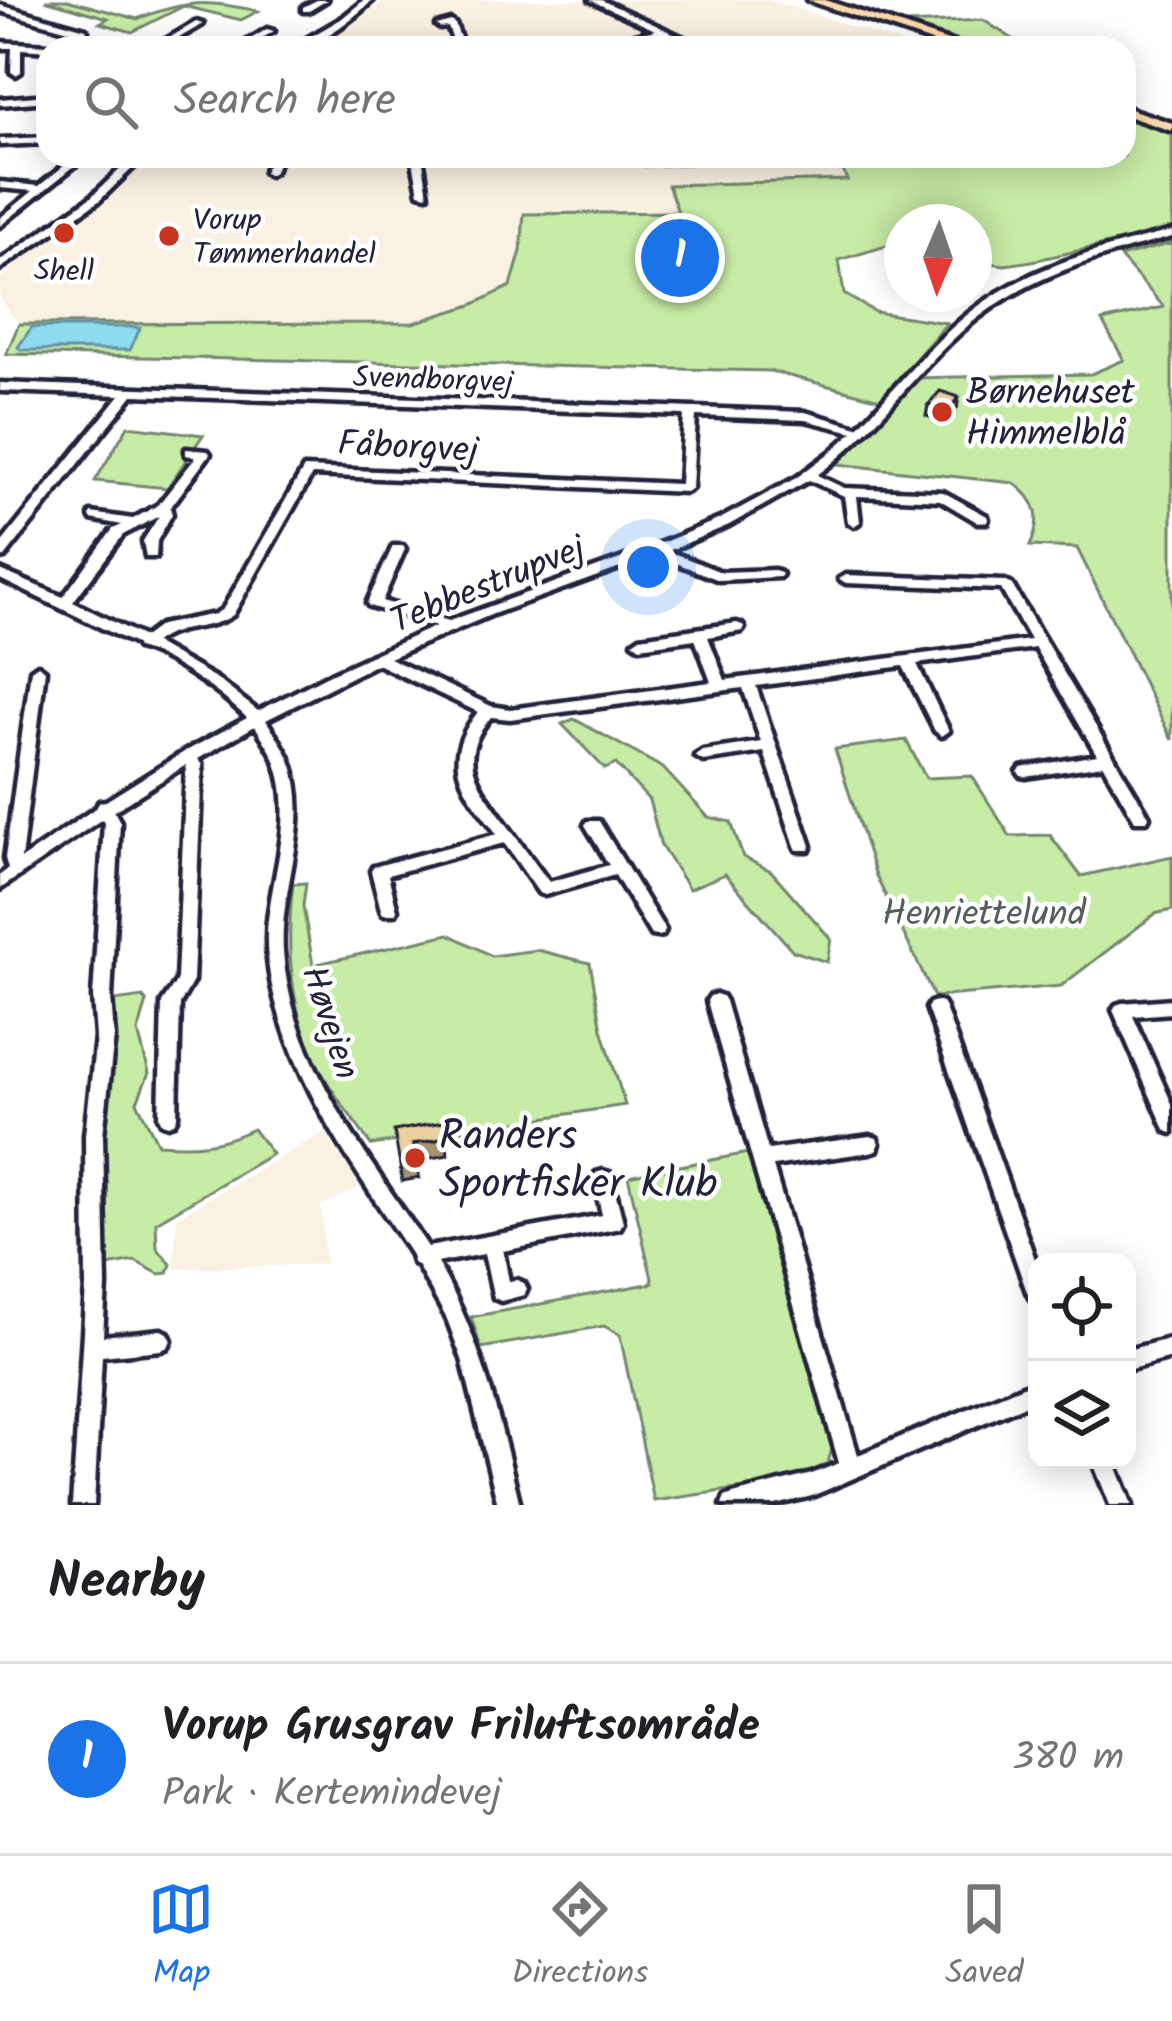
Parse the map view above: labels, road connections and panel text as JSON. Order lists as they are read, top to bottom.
{
  "streets": {
    "street": [
      "Svendborgvej",
      "Fåborgvej",
      "Tebbestrupvej",
      "Høvejen"
    ]
  },
  "crossings": [
    ["Svendborgvej", "Fåborgvej"],
    ["Svendborgvej", "Tebbestrupvej"],
    ["Tebbestrupvej", "Høvejen"]
  ],
  "parks": ["Henriettelund"],
  "places": [
    "Shell",
    "Vorup Tømmerhandel",
    "Børnehuset Himmelblå",
    "Randers Sportfisker Klub"
  ],
  "north": "bottom",
  "page": {
    "search": "Search here",
    "pins": "1",
    "heading": "Nearby",
    "list": [
      {
        "mark": "1",
        "name": "Vorup Grusgrav Friluftsområde",
        "note": "Park · Kertemindevej",
        "value": "380 m"
      }
    ],
    "nav": ["Map", "Directions", "Saved"]
  }
}
